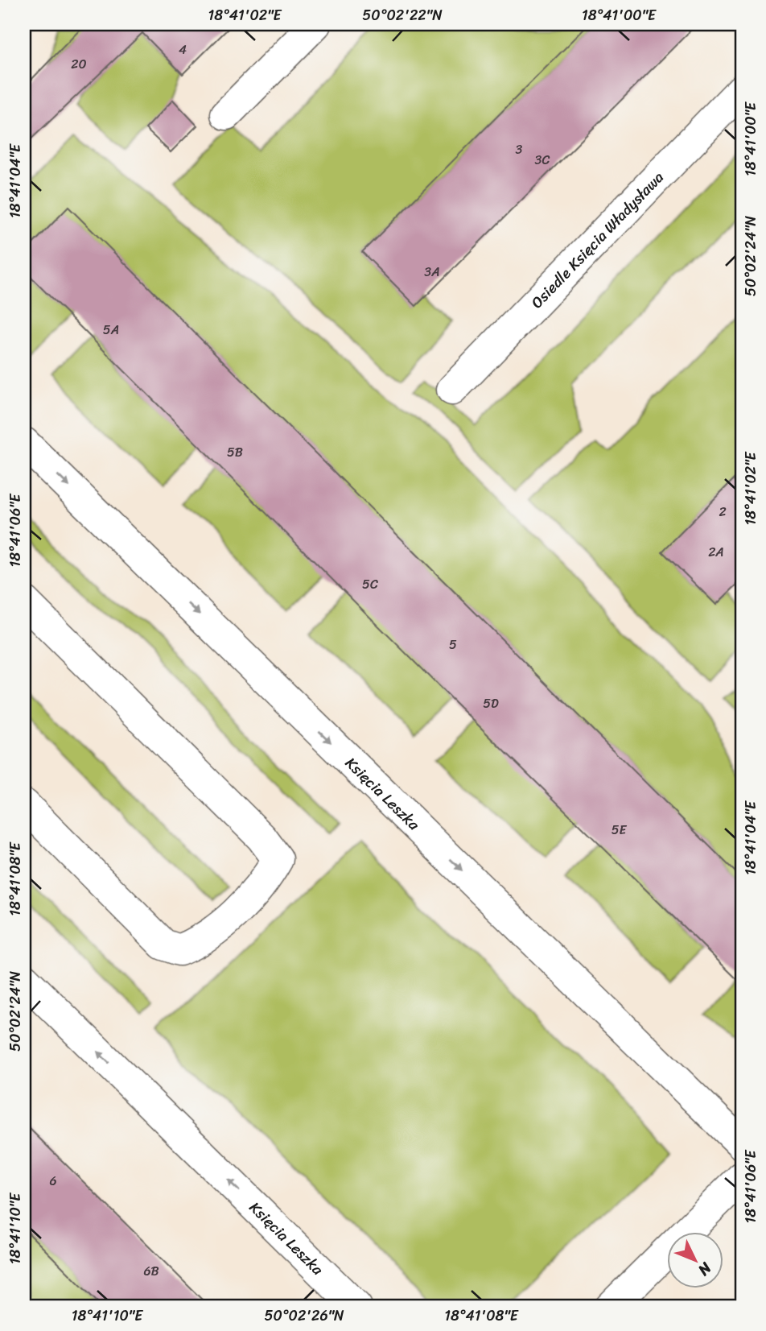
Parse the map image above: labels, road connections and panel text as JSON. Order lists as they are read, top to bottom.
{
  "streets": {
    "street": ["Osiedle Księcia Władysława", "Księcia Leszka"]
  },
  "house_numbers": [
    "4",
    "20",
    "3",
    "3C",
    "3A",
    "5A",
    "5B",
    "2",
    "2A",
    "5C",
    "5",
    "5D",
    "5E",
    "6",
    "6B"
  ],
  "north": "bottom right",
  "coordinates": [
    "18°41'02\"E",
    "50°02'22\"N",
    "18°41'00\"E",
    "18°41'04\"E",
    "50°02'24\"N",
    "18°41'06\"E",
    "18°41'08\"E",
    "18°41'10\"E",
    "50°02'26\"N"
  ]
}
